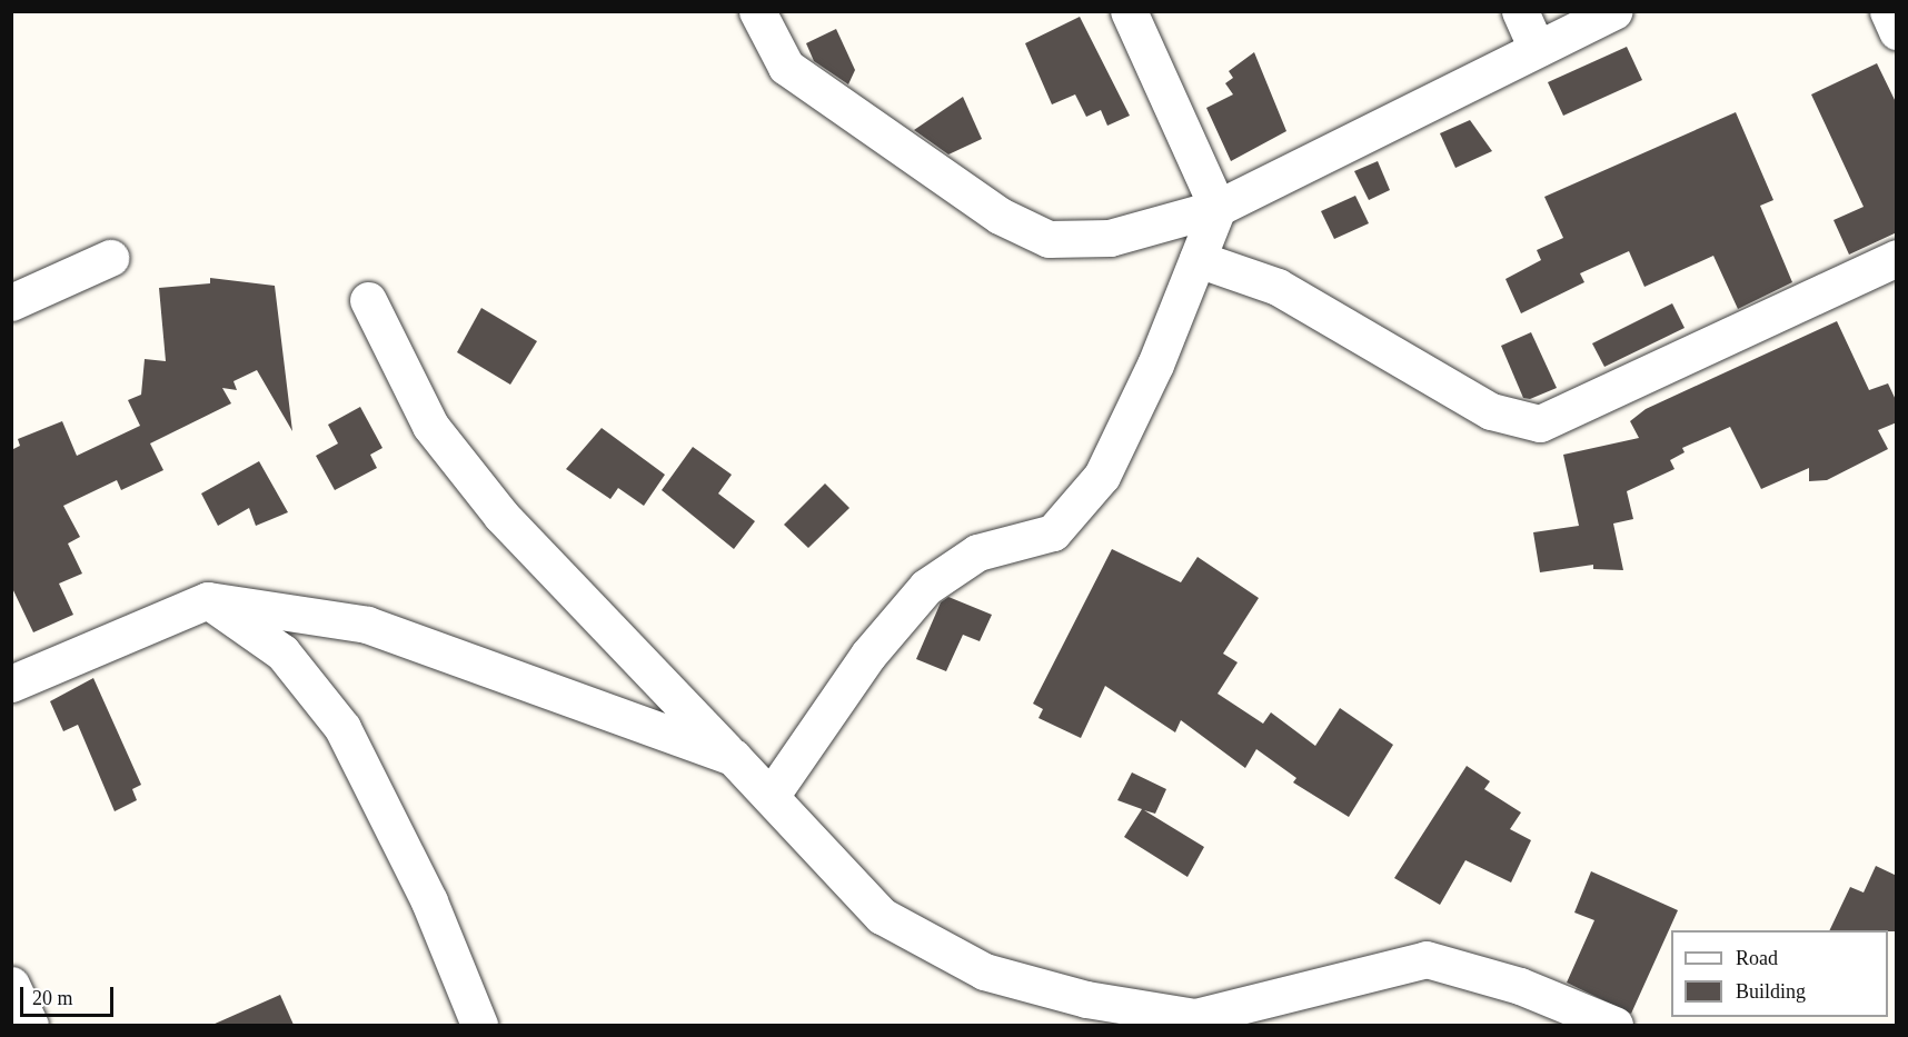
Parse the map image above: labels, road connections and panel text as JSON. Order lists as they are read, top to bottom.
{
  "legend": ["Road", "Building"],
  "scale_bar": "20 m"
}
